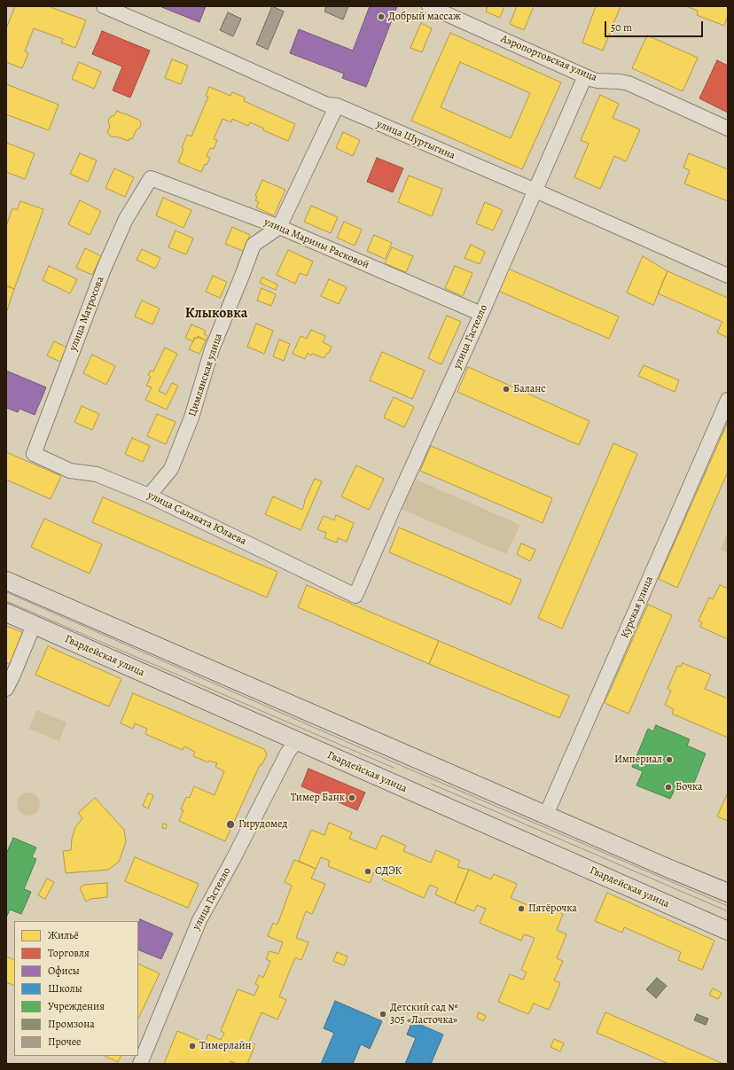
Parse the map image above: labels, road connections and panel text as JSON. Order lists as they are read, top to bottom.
{
  "streets": {
    "main road": ["Гвардейская улица"],
    "street": [
      "Аэропортовская улица",
      "улица Шуртыгина",
      "улица Марины Расковой",
      "улица Матросова",
      "улица Гастелло",
      "Цимлянская улица",
      "улица Салавата Юлаева",
      "Курская улица"
    ]
  },
  "crossings": [
    ["Аэропортовская улица", "улица Гастелло"],
    ["улица Шуртыгина", "улица Гастелло"],
    ["улица Марины Расковой", "улица Матросова"],
    ["улица Марины Расковой", "улица Гастелло"],
    ["улица Марины Расковой", "Цимлянская улица"],
    ["улица Матросова", "улица Салавата Юлаева"],
    ["улица Гастелло", "улица Салавата Юлаева"],
    ["улица Гастелло", "Гвардейская улица"],
    ["Цимлянская улица", "улица Салавата Юлаева"]
  ],
  "districts": ["Клыковка"],
  "places": [
    "Добрый массаж",
    "Баланс",
    "Империал",
    "Бочка",
    "Тимер Банк",
    "Гирудомед",
    "СДЭК",
    "Пятёрочка",
    "Детский сад № 305 «Ласточка»",
    "Тимерлайн"
  ],
  "legend": [
    "Жильё",
    "Торговля",
    "Офисы",
    "Школы",
    "Учреждения",
    "Промзона",
    "Прочее"
  ],
  "scale_bar": "50 m"
}
